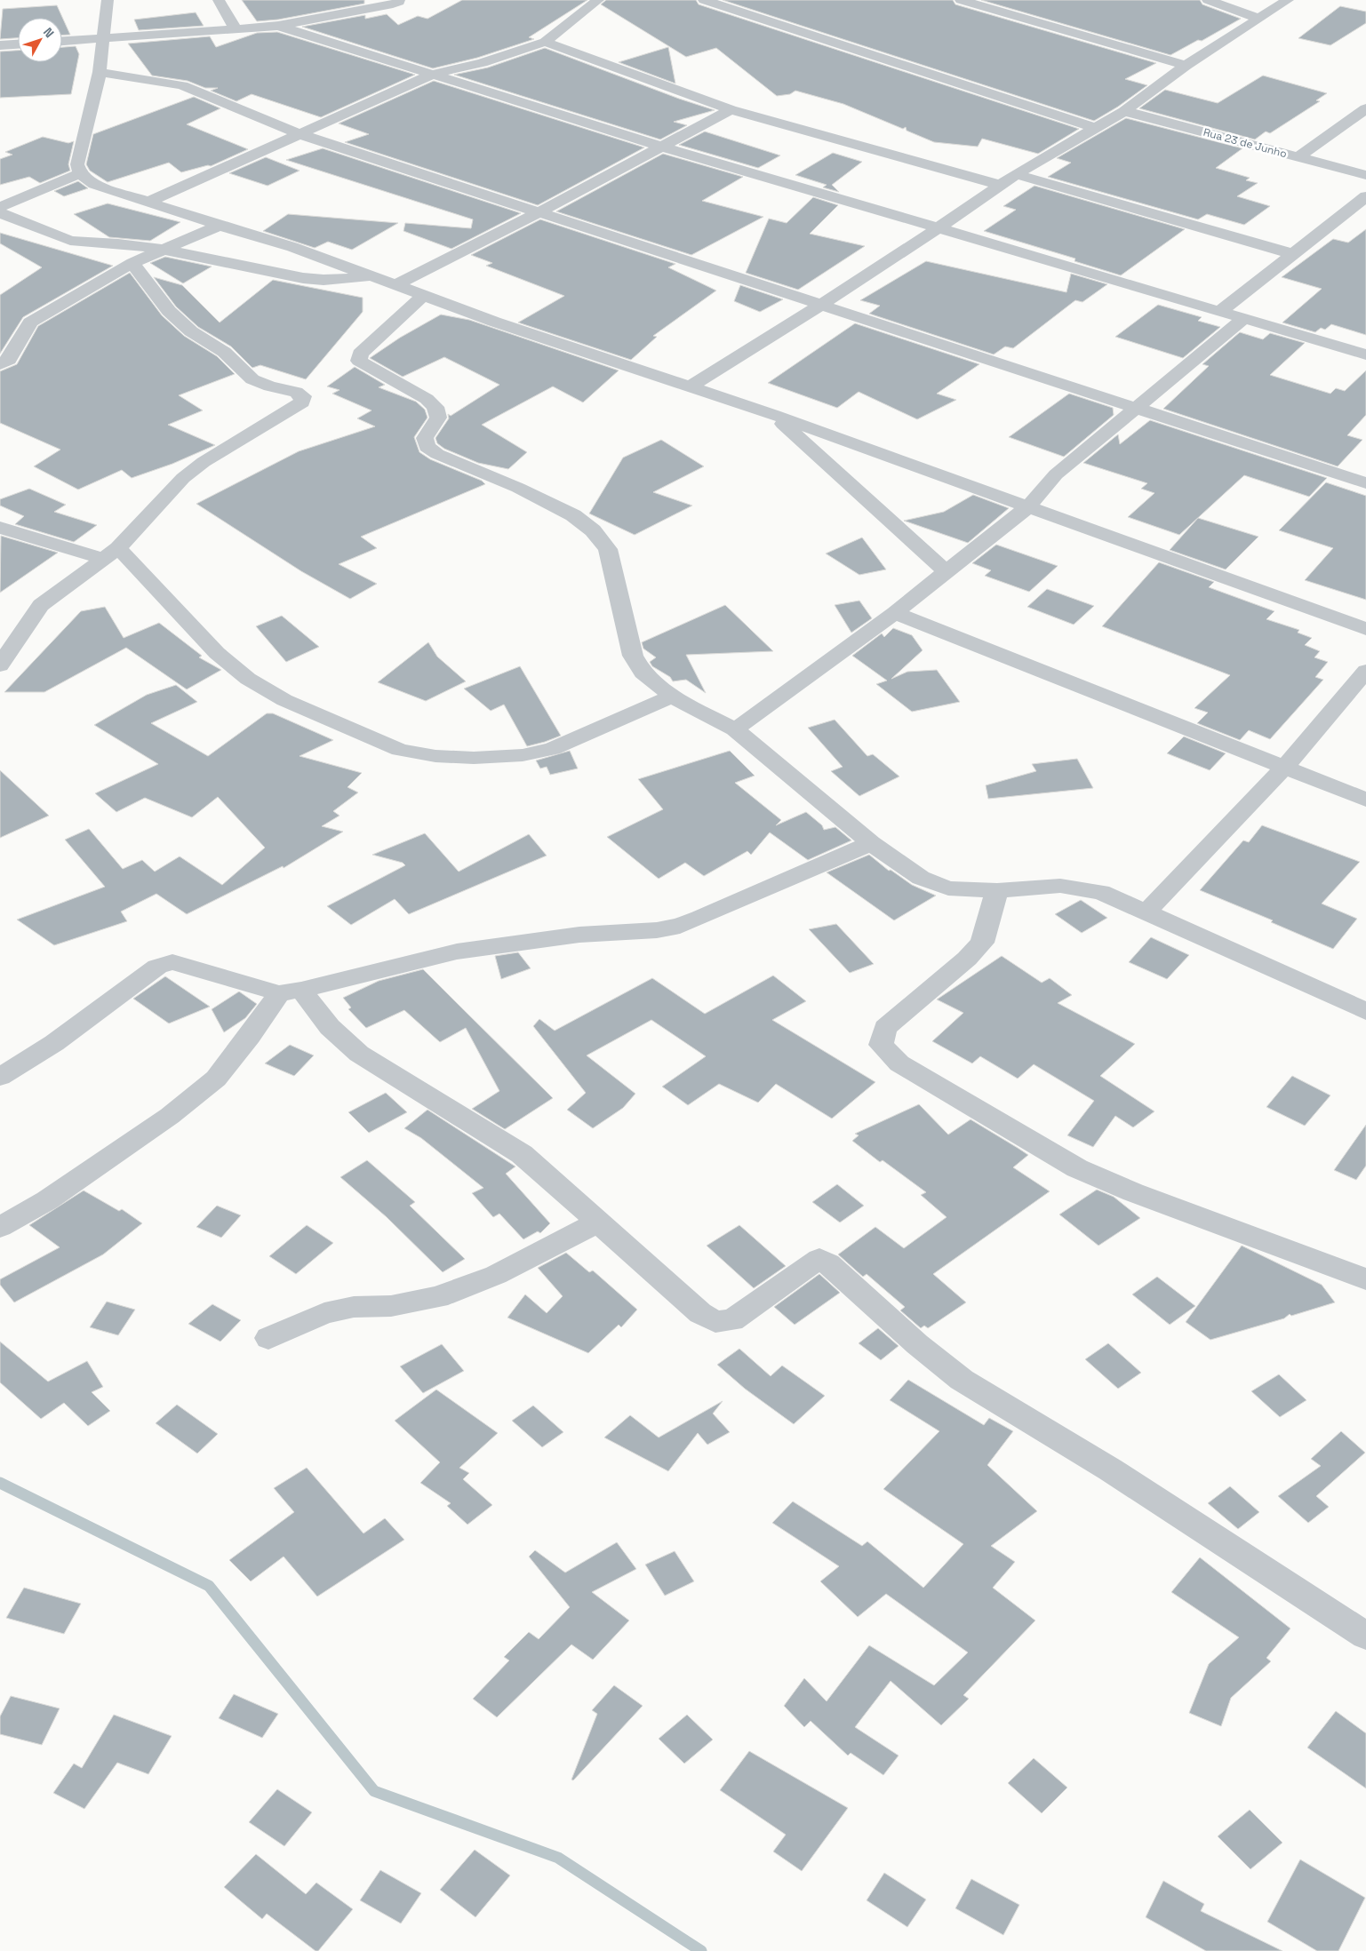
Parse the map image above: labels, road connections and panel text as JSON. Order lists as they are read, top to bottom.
{
  "streets": {
    "street": ["Rua 23 de Junho"]
  },
  "north": "top right"
}
